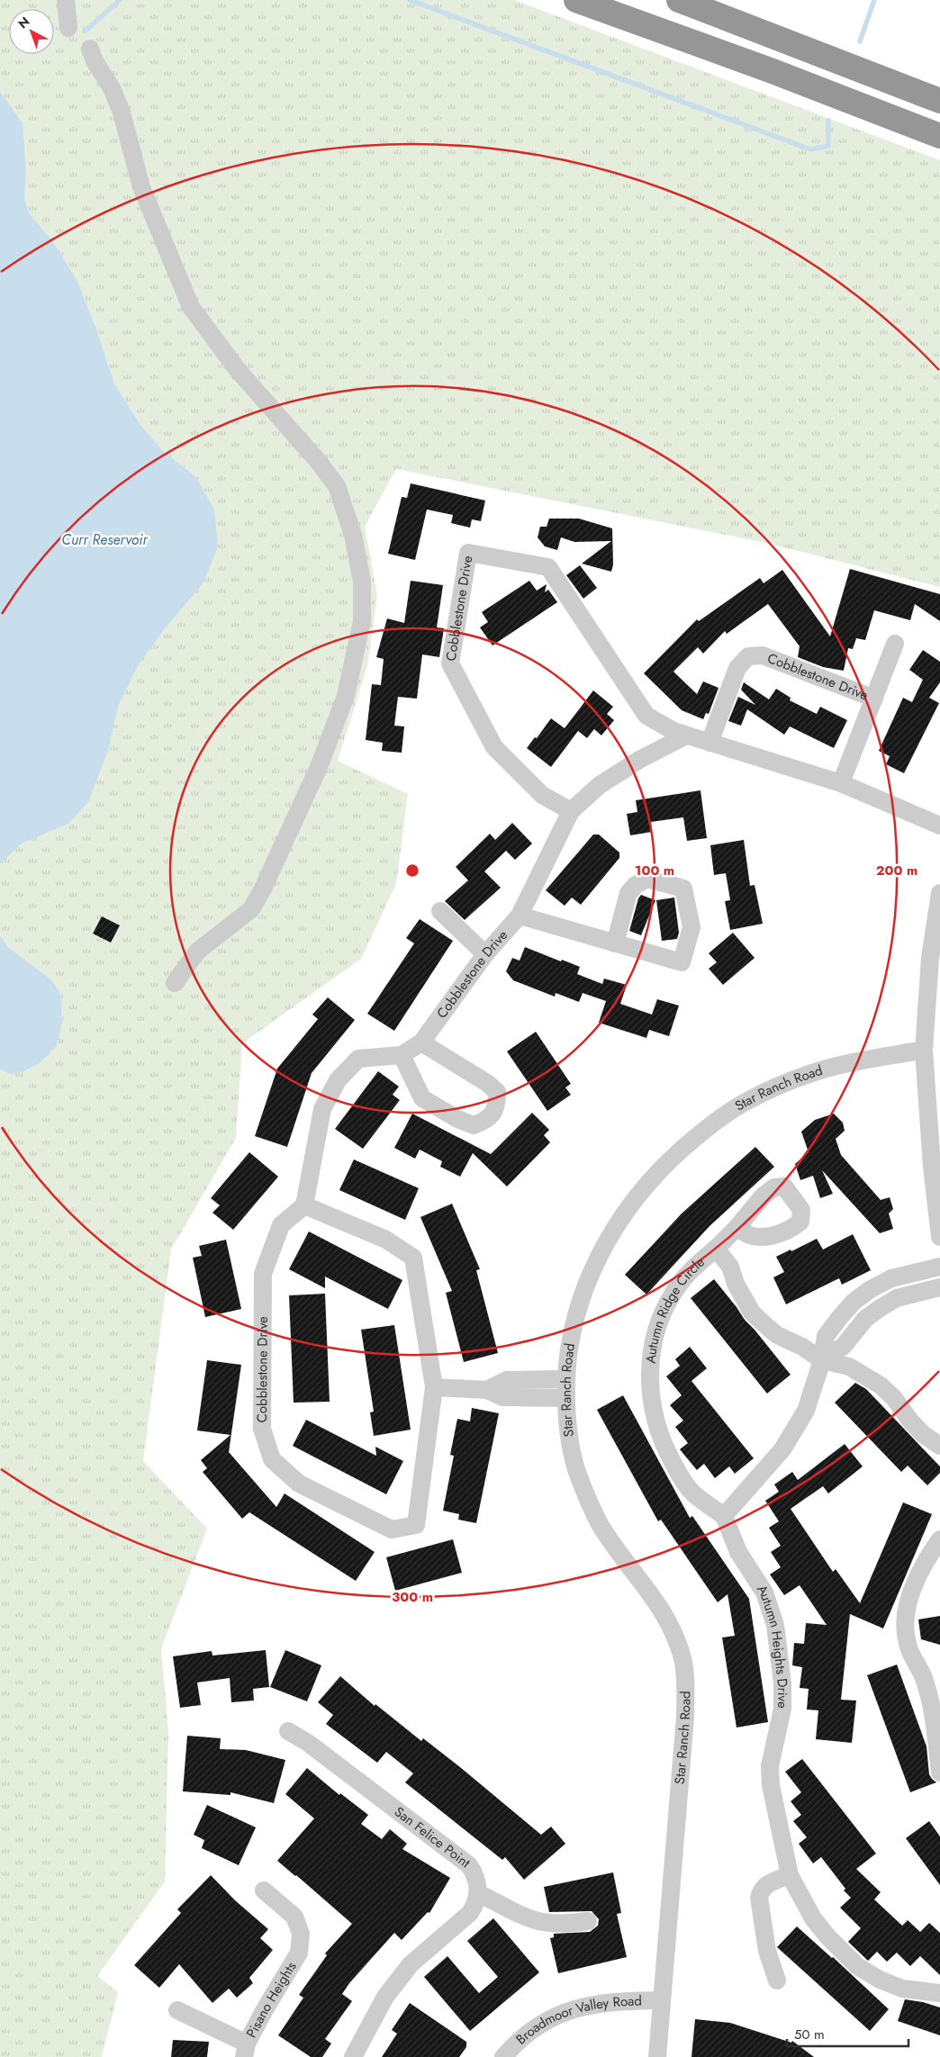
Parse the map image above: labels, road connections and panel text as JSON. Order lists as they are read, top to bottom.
{
  "streets": {
    "street": [
      "Cobblestone Drive",
      "Star Ranch Road",
      "Autumn Ridge Circle",
      "Autumn Heights Drive",
      "San Felice Point",
      "Pisano Heights",
      "Broadmoor Valley Road"
    ]
  },
  "crossings": [
    ["Star Ranch Road", "Broadmoor Valley Road"],
    ["Autumn Ridge Circle", "Autumn Heights Drive"]
  ],
  "water": ["Curr Reservoir"],
  "scale_bar": "50 m",
  "north": "top left",
  "rings": ["100 m", "200 m", "300 m"]
}
